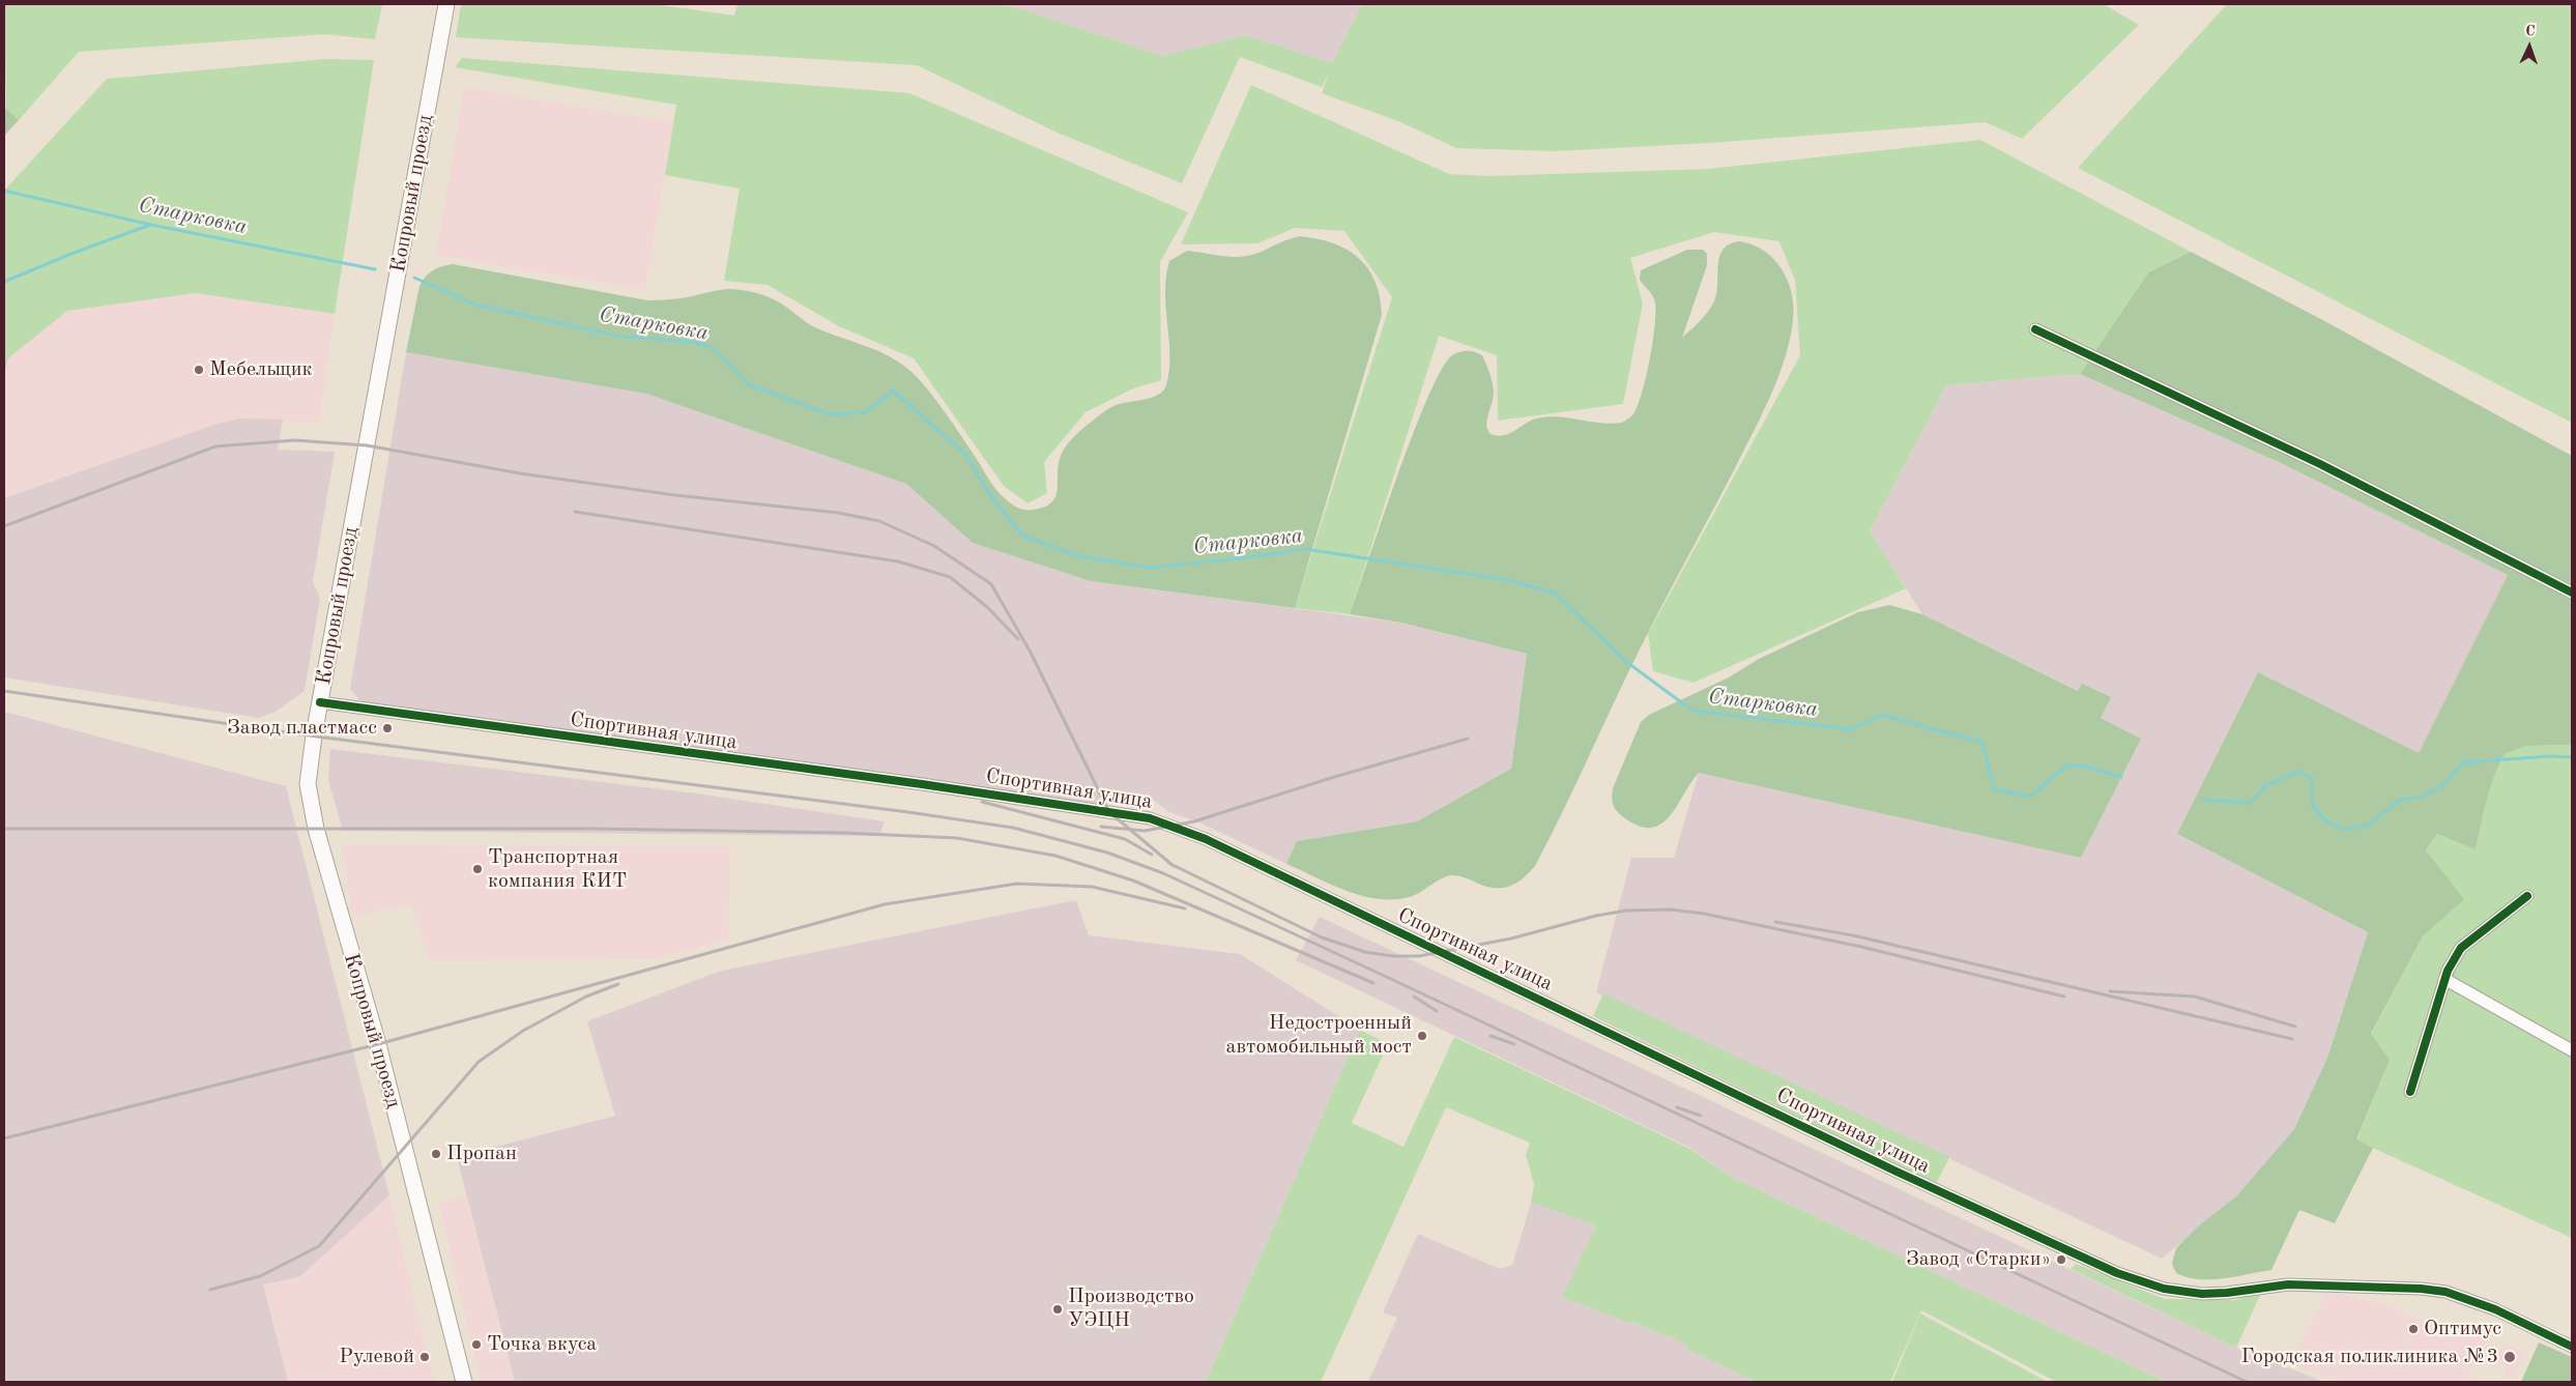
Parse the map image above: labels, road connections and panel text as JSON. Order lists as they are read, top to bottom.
{
  "streets": {
    "main road": ["Копровый проезд"],
    "street": ["Спортивная улица"]
  },
  "crossings": [
    ["Копровый проезд", "Спортивная улица"]
  ],
  "water": ["Старковка"],
  "places": [
    "Мебельщик",
    "Завод пластмасс",
    "Транспортная компания КИТ",
    "Недостроенный автомобильный мост",
    "Пропан",
    "Завод «Старки»",
    "Производство УЭЦН",
    "Оптимус",
    "Точка вкуса",
    "Рулевой",
    "Городская поликлиника №3"
  ],
  "north": "top"
}
